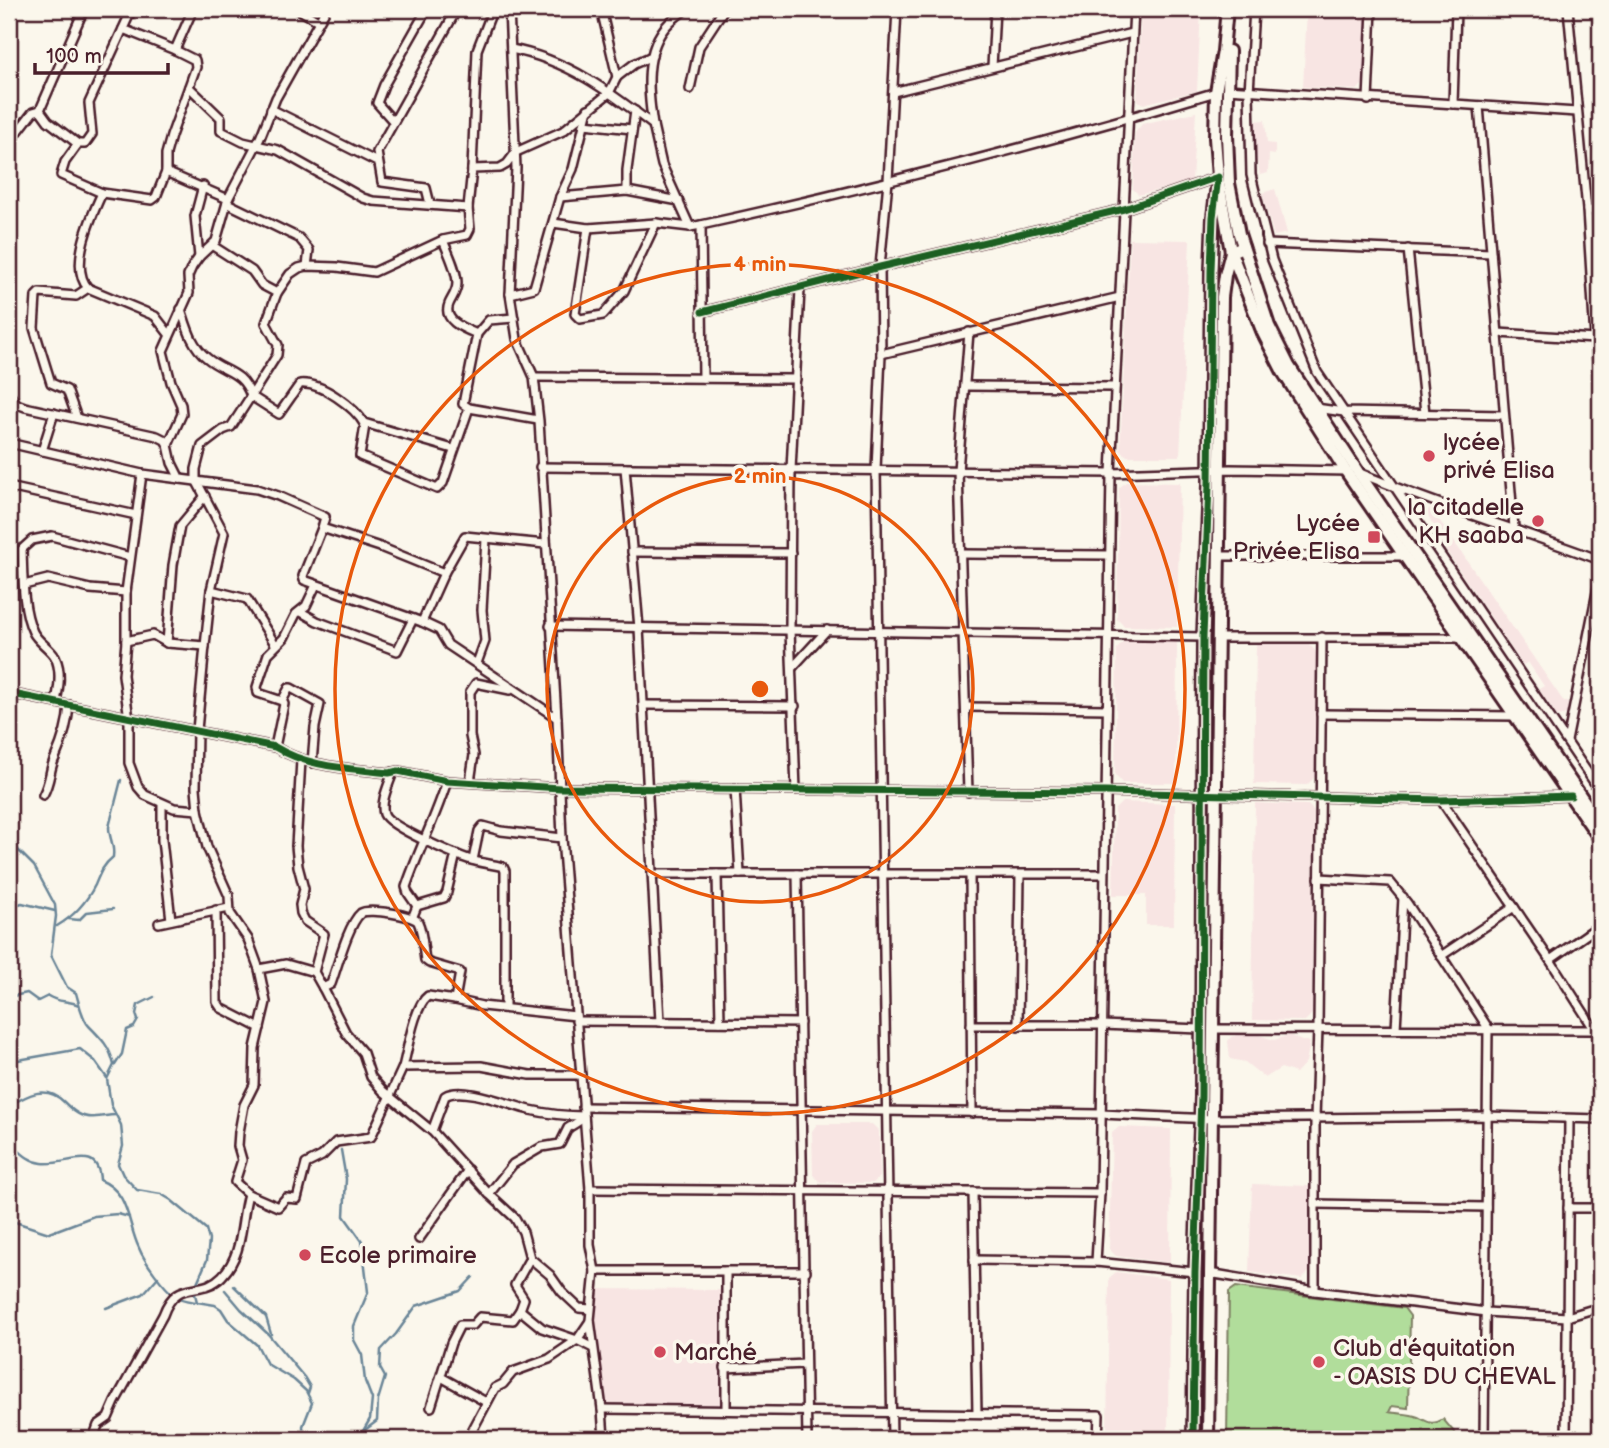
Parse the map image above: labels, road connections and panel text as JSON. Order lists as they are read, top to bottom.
{
  "places": {
    "other": [
      "lycée privé Elisa",
      "la citadelle KH saaba",
      "Ecole primaire",
      "Marché",
      "Club d'équitation - OASIS DU CHEVAL"
    ],
    "transit": ["Lycée Privée Elisa"]
  },
  "scale_bar": "100 m",
  "rings": ["4 min", "2 min"]
}
